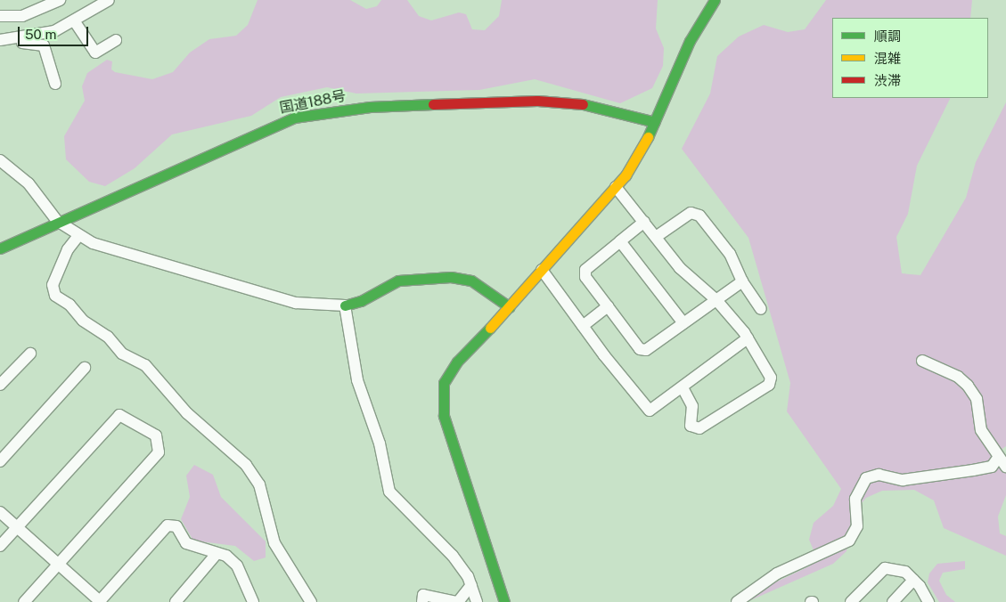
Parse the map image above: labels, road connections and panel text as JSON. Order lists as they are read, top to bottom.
{
  "streets": {
    "main road": ["国道188号"]
  },
  "legend": ["順調", "混雑", "渋滞"],
  "scale_bar": "50 m"
}
